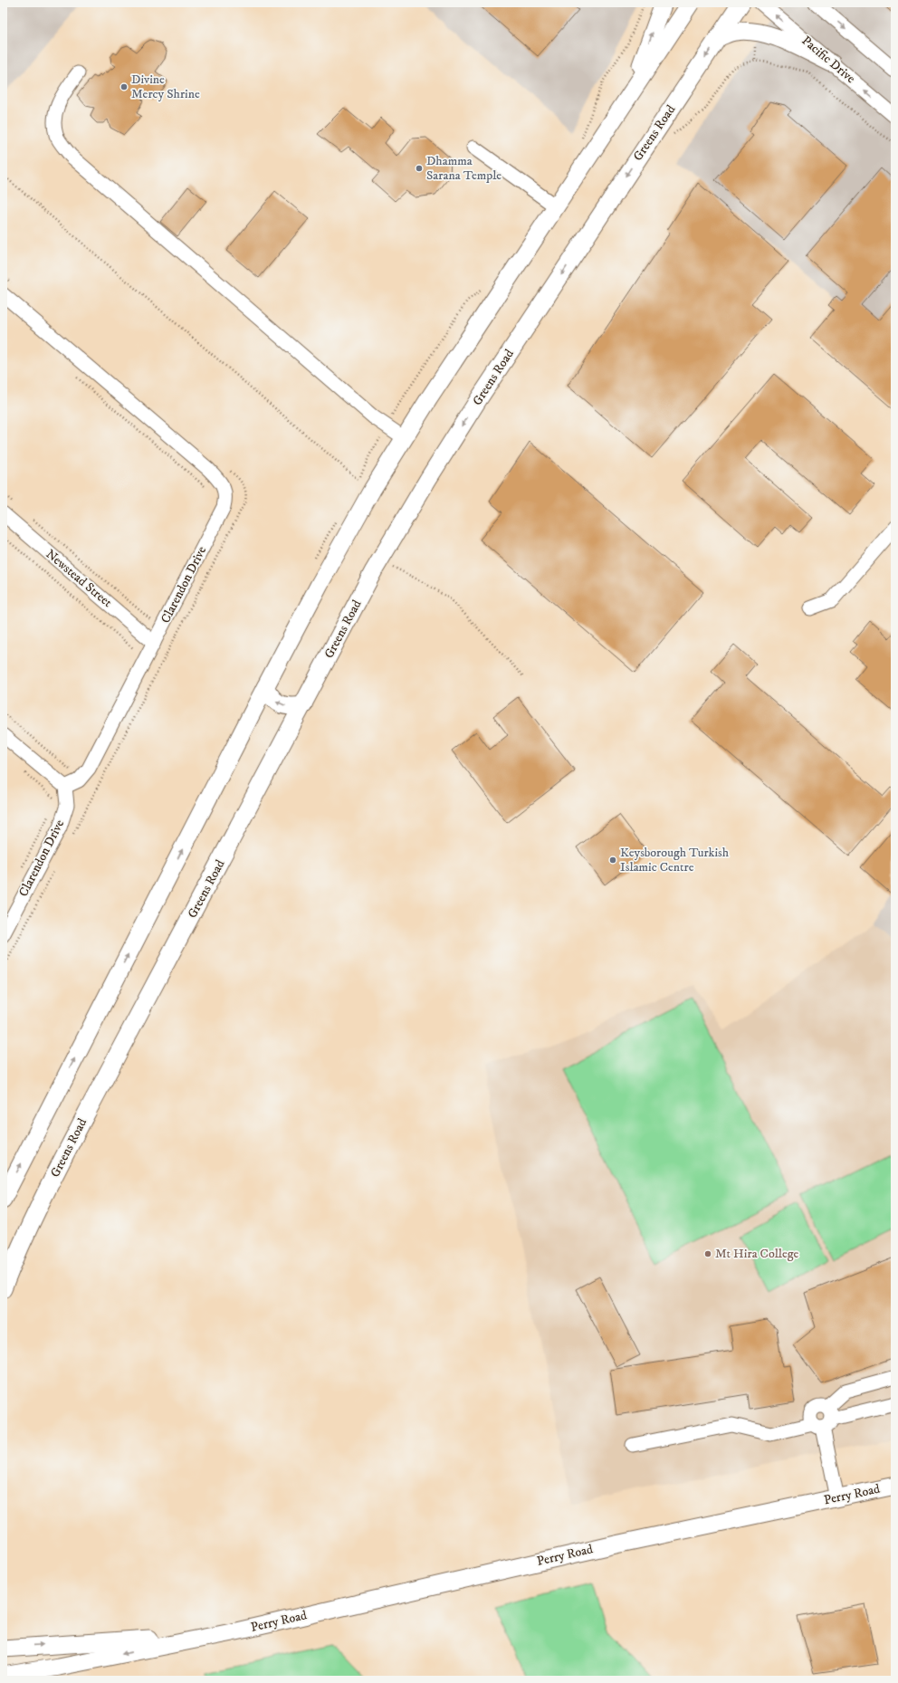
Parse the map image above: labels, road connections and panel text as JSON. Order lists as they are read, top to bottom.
{
  "streets": {
    "main road": ["Greens Road", "Perry Road"],
    "street": ["Pacific Drive", "Newstead Street", "Clarendon Drive"]
  },
  "crossings": [
    ["Newstead Street", "Clarendon Drive"]
  ],
  "places": [
    "Divine Mercy Shrine",
    "Dhamma Sarana Temple",
    "Keysborough Turkish Islamic Centre",
    "Mt Hira College"
  ]
}
